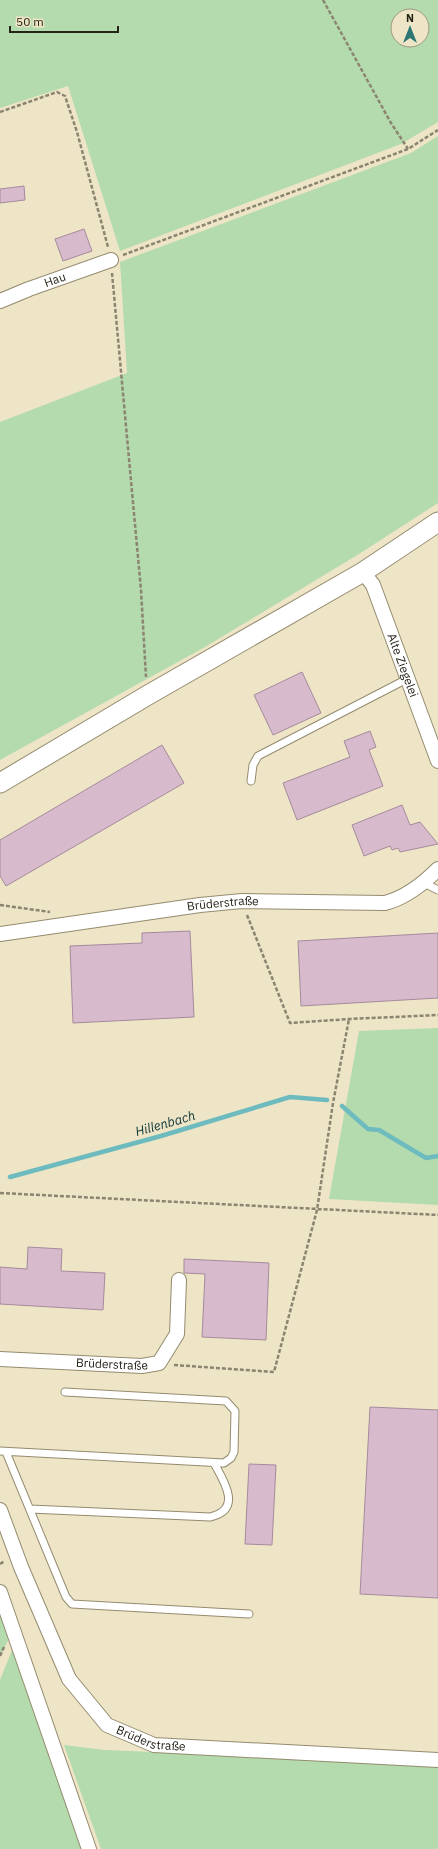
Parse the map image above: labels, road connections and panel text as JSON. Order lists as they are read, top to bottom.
{
  "streets": {
    "street": ["Hau", "Alte Ziegelei", "Brüderstraße"]
  },
  "water": ["Hillenbach"],
  "scale_bar": "50 m",
  "north": "top"
}
